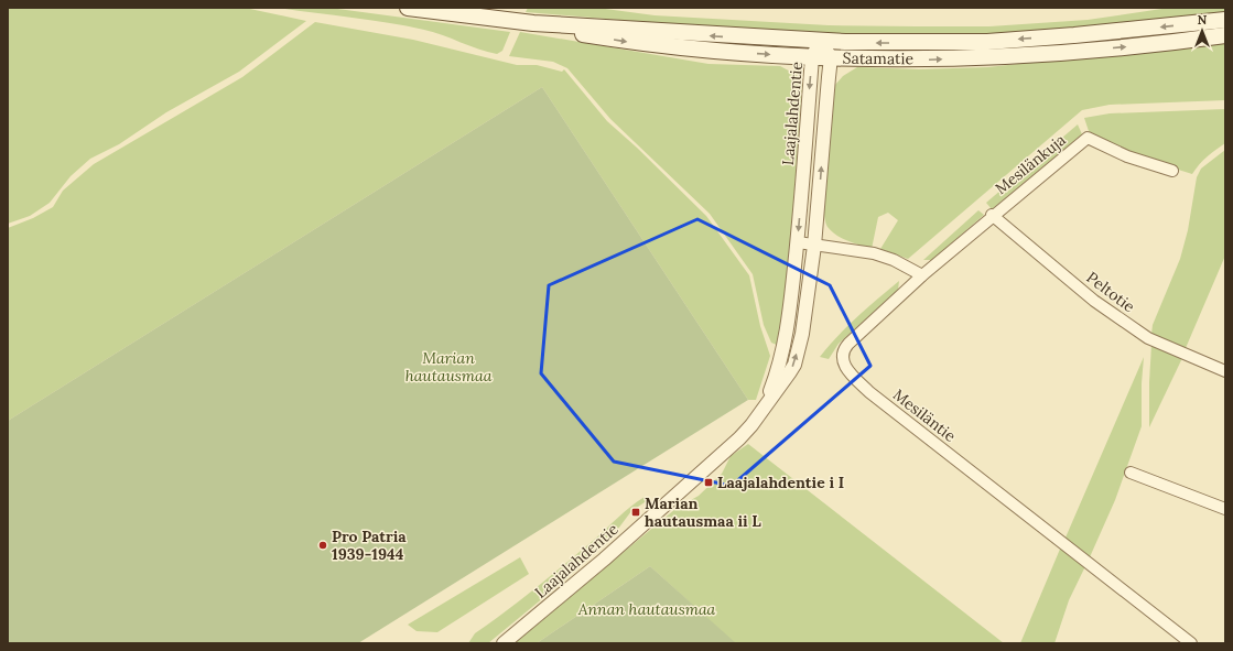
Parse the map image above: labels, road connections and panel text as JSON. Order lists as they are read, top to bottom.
{
  "streets": {
    "main road": ["Satamatie"],
    "street": [
      "Laajalahdentie",
      "Mesilänkuja",
      "Peltotie",
      "Mesiläntie"
    ]
  },
  "crossings": [
    ["Satamatie", "Laajalahdentie"],
    ["Mesilänkuja", "Peltotie"],
    ["Mesilänkuja", "Mesiläntie"]
  ],
  "parks": ["Marian hautausmaa", "Annan hautausmaa"],
  "places": {
    "transit": ["Laajalahdentie i I", "Marian hautausmaa ii L"],
    "other": ["Pro Patria 1939-1944"]
  },
  "north": "top"
}
